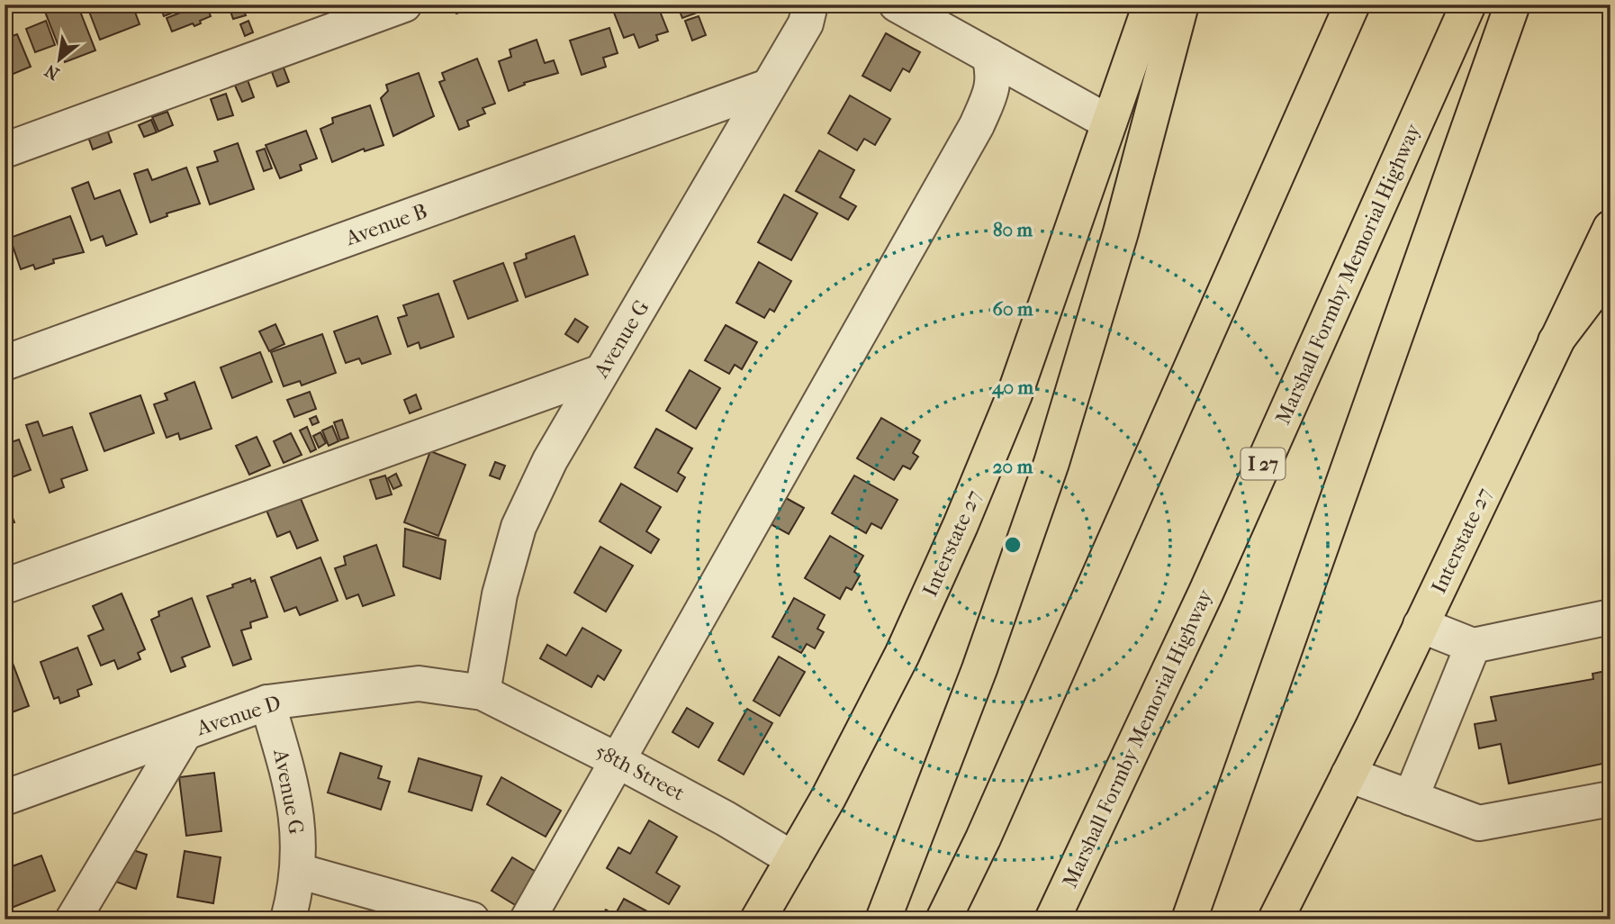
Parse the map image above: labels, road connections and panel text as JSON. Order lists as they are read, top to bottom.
{
  "streets": {
    "main road": ["Marshall Formby Memorial Highway", "I 27", "Interstate 27"],
    "street": [
      "Avenue B",
      "Avenue G",
      "Avenue D",
      "58th Street"
    ]
  },
  "crossings": [
    ["Avenue B", "Avenue G"],
    ["Avenue G", "Avenue D"],
    ["Avenue G", "58th Street"],
    ["Interstate 27", "58th Street"],
    ["Avenue D", "58th Street"]
  ],
  "north": "bottom left",
  "rings": [
    "80 m",
    "60 m",
    "40 m",
    "20 m"
  ]
}
